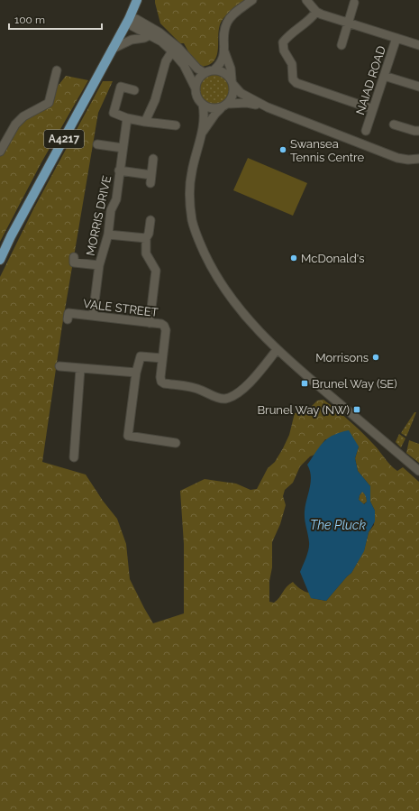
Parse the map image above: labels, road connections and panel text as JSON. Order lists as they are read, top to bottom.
{
  "streets": {
    "main road": ["A4217"],
    "street": ["NAIAD ROAD", "MORRIS DRIVE", "VALE STREET"]
  },
  "crossings": [
    ["MORRIS DRIVE", "VALE STREET"]
  ],
  "water": ["The Pluck"],
  "places": {
    "other": ["Swansea Tennis Centre", "McDonald's", "Morrisons"],
    "transit": ["Brunel Way (SE)", "Brunel Way (NW)"]
  },
  "scale_bar": "100 m"
}
